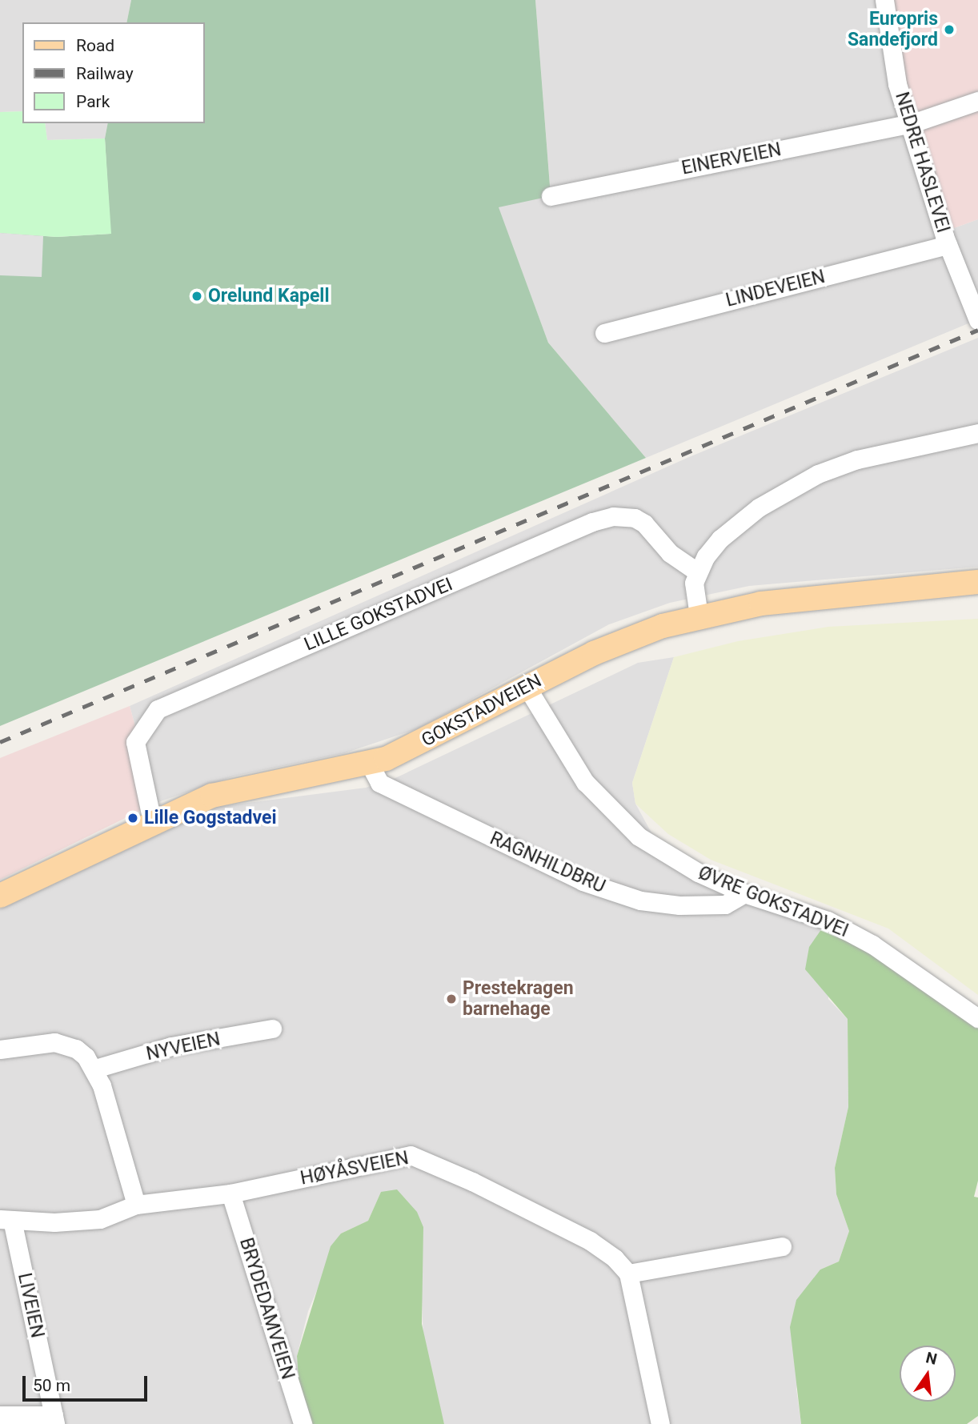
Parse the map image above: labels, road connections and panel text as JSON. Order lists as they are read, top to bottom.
{
  "streets": {
    "main road": ["GOKSTADVEIEN"],
    "street": [
      "EINERVEIEN",
      "NEDRE HASLEVEI",
      "LINDEVEIEN",
      "LILLE GOKSTADVEI",
      "RAGNHILDBRU",
      "ØVRE GOKSTADVEI",
      "NYVEIEN",
      "HØYÅSVEIEN",
      "LIVEIEN",
      "BRYDEDAMVEIEN"
    ]
  },
  "crossings": [
    ["EINERVEIEN", "NEDRE HASLEVEI"],
    ["NEDRE HASLEVEI", "LINDEVEIEN"],
    ["LILLE GOKSTADVEI", "GOKSTADVEIEN"],
    ["GOKSTADVEIEN", "RAGNHILDBRU"],
    ["GOKSTADVEIEN", "ØVRE GOKSTADVEI"],
    ["RAGNHILDBRU", "ØVRE GOKSTADVEI"],
    ["HØYÅSVEIEN", "LIVEIEN"],
    ["HØYÅSVEIEN", "BRYDEDAMVEIEN"]
  ],
  "places": [
    "Europris Sandefjord",
    "Orelund Kapell",
    "Lille Gogstadvei",
    "Prestekragen barnehage"
  ],
  "legend": ["Road", "Railway", "Park"],
  "scale_bar": "50 m",
  "north": "top"
}
